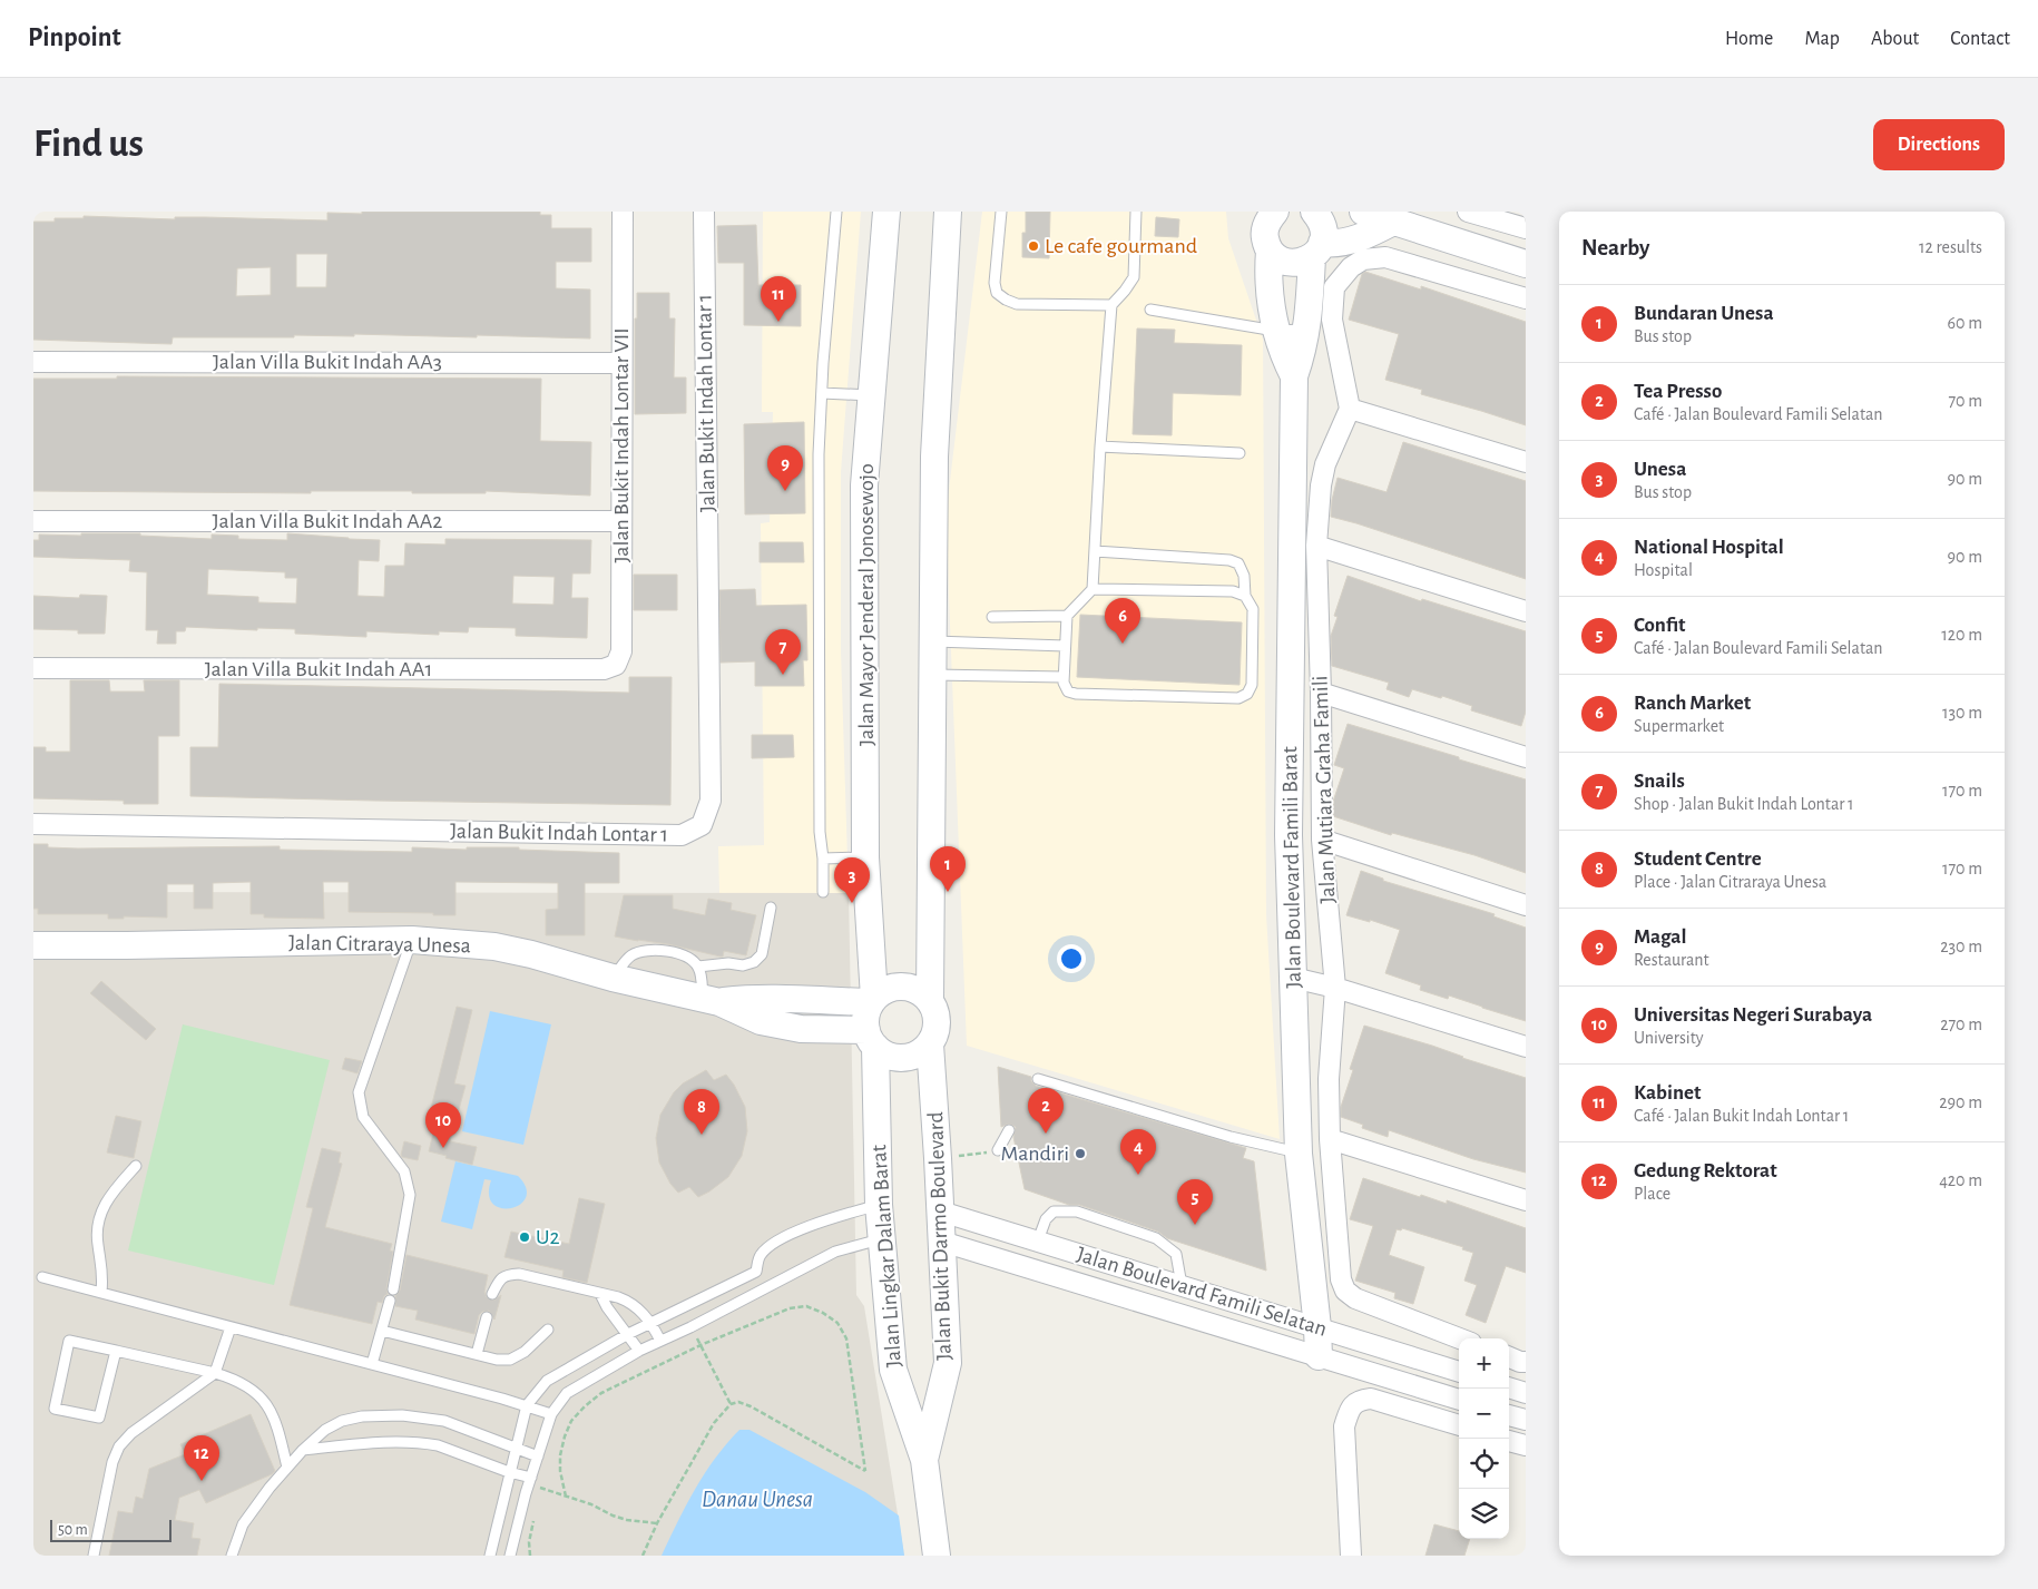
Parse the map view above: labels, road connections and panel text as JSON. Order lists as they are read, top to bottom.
{
  "streets": {
    "main road": [
      "Jalan Mayor Jenderal Jonosewojo",
      "Jalan Boulevard Famili Barat",
      "Jalan Citraraya Unesa",
      "Jalan Bukit Darmo Boulevard",
      "Jalan Lingkar Dalam Barat"
    ],
    "street": [
      "Jalan Villa Bukit Indah AA3",
      "Jalan Bukit Indah Lontar 1",
      "Jalan Bukit Indah Lontar VII",
      "Jalan Villa Bukit Indah AA2",
      "Jalan Villa Bukit Indah AA1",
      "Jalan Mutiara Graha Famili",
      "Jalan Boulevard Famili Selatan"
    ]
  },
  "crossings": [
    ["Jalan Villa Bukit Indah AA3", "Jalan Bukit Indah Lontar VII"],
    ["Jalan Bukit Indah Lontar VII", "Jalan Villa Bukit Indah AA2"],
    ["Jalan Bukit Indah Lontar VII", "Jalan Villa Bukit Indah AA1"],
    ["Jalan Mayor Jenderal Jonosewojo", "Jalan Citraraya Unesa"],
    ["Jalan Mayor Jenderal Jonosewojo", "Jalan Bukit Darmo Boulevard"],
    ["Jalan Mayor Jenderal Jonosewojo", "Jalan Lingkar Dalam Barat"],
    ["Jalan Boulevard Famili Barat", "Jalan Boulevard Famili Selatan"],
    ["Jalan Citraraya Unesa", "Jalan Bukit Darmo Boulevard"],
    ["Jalan Citraraya Unesa", "Jalan Lingkar Dalam Barat"],
    ["Jalan Bukit Darmo Boulevard", "Jalan Lingkar Dalam Barat"],
    ["Jalan Bukit Darmo Boulevard", "Jalan Boulevard Famili Selatan"]
  ],
  "water": ["Danau Unesa"],
  "places": ["Le cafe gourmand", "Mandiri", "U2"],
  "scale_bar": "50 m",
  "page": {
    "header": "Pinpoint",
    "nav": [
      "Home",
      "Map",
      "About",
      "Contact"
    ],
    "buttons": "Directions",
    "title": "Find us",
    "heading": ["Nearby", "12 results"],
    "pins": [
      "11",
      "9",
      "6",
      "7",
      "1",
      "3",
      "2",
      "8",
      "10",
      "4",
      "5",
      "12"
    ],
    "list": [
      {
        "mark": "1",
        "name": "Bundaran Unesa",
        "note": "Bus stop",
        "value": "60 m"
      },
      {
        "mark": "2",
        "name": "Tea Presso",
        "note": "Café · Jalan Boulevard Famili Selatan",
        "value": "70 m"
      },
      {
        "mark": "3",
        "name": "Unesa",
        "note": "Bus stop",
        "value": "90 m"
      },
      {
        "mark": "4",
        "name": "National Hospital",
        "note": "Hospital",
        "value": "90 m"
      },
      {
        "mark": "5",
        "name": "Confit",
        "note": "Café · Jalan Boulevard Famili Selatan",
        "value": "120 m"
      },
      {
        "mark": "6",
        "name": "Ranch Market",
        "note": "Supermarket",
        "value": "130 m"
      },
      {
        "mark": "7",
        "name": "Snails",
        "note": "Shop · Jalan Bukit Indah Lontar 1",
        "value": "170 m"
      },
      {
        "mark": "8",
        "name": "Student Centre",
        "note": "Place · Jalan Citraraya Unesa",
        "value": "170 m"
      },
      {
        "mark": "9",
        "name": "Magal",
        "note": "Restaurant",
        "value": "230 m"
      },
      {
        "mark": "10",
        "name": "Universitas Negeri Surabaya",
        "note": "University",
        "value": "270 m"
      },
      {
        "mark": "11",
        "name": "Kabinet",
        "note": "Café · Jalan Bukit Indah Lontar 1",
        "value": "290 m"
      },
      {
        "mark": "12",
        "name": "Gedung Rektorat",
        "note": "Place",
        "value": "420 m"
      }
    ],
    "map_buttons": ["+", "−"],
    "scale": "50 m"
  }
}
